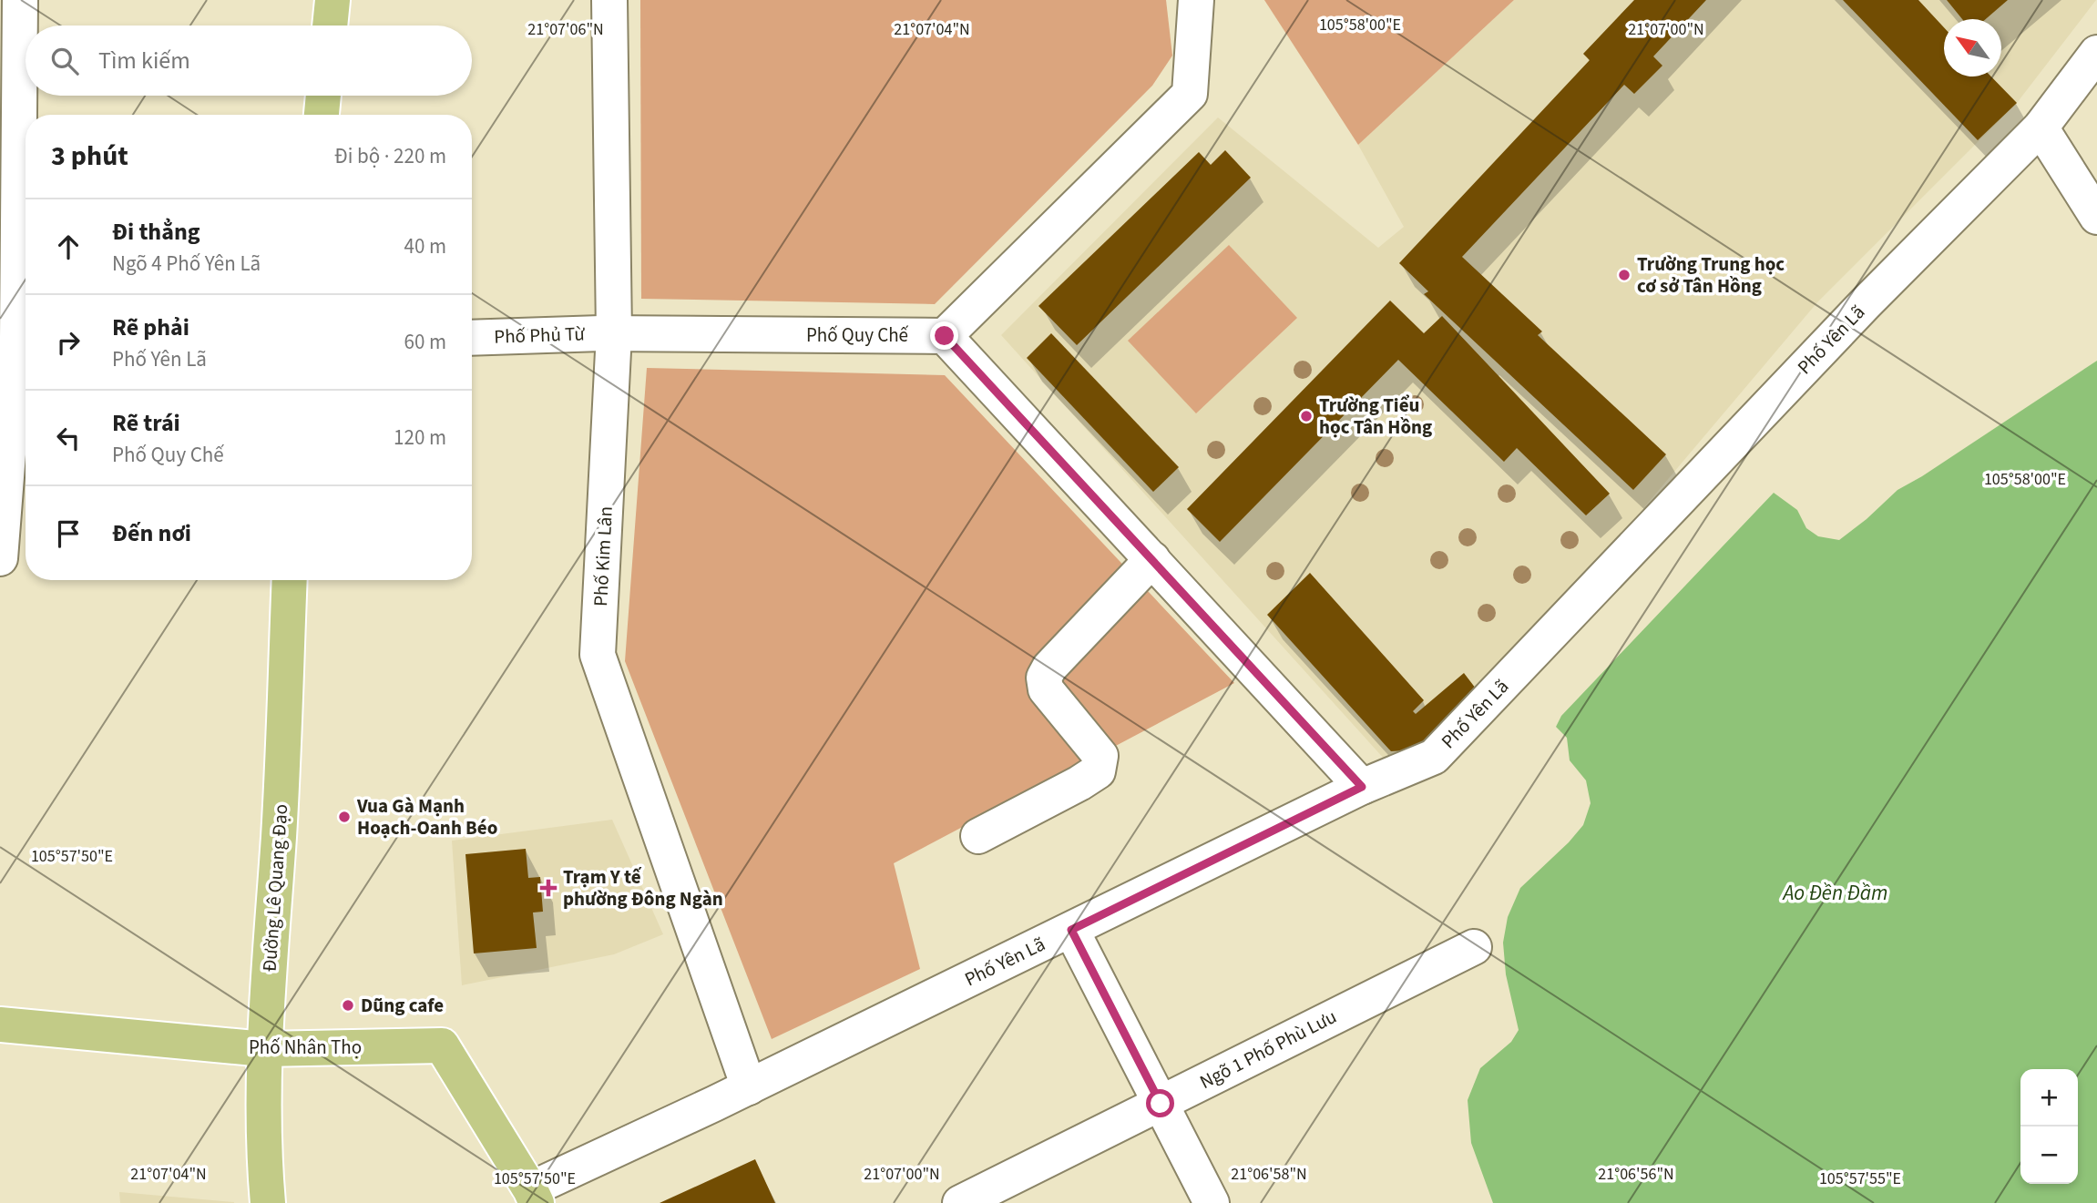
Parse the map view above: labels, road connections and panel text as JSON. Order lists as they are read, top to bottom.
{
  "streets": {
    "main road": ["Đường Lê Quang Đạo", "Phố Nhân Thọ"],
    "street": [
      "Phố Phủ Từ",
      "Phố Quy Chế",
      "Phố Yên Lã",
      "Phố Kim Lân",
      "Ngõ 1 Phố Phù Lưu"
    ]
  },
  "crossings": [
    ["Phố Phủ Từ", "Phố Quy Chế"],
    ["Phố Phủ Từ", "Phố Kim Lân"],
    ["Phố Quy Chế", "Phố Kim Lân"],
    ["Phố Yên Lã", "Phố Kim Lân"],
    ["Phố Yên Lã", "Phố Nhân Thọ"],
    ["Đường Lê Quang Đạo", "Phố Nhân Thọ"]
  ],
  "water": ["Ao Đền Đầm"],
  "places": {
    "other": [
      "Trường Trung học cơ sở Tân Hồng",
      "Trường Tiểu học Tân Hồng",
      "Vua Gà Mạnh Hoạch-Oanh Béo",
      "Dũng cafe"
    ],
    "health": ["Trạm Y tế phường Đông Ngàn"]
  },
  "north": "top left",
  "page": {
    "search": "Tìm kiếm",
    "heading": ["3 phút", "Đi bộ · 220 m"],
    "list": [
      ["Đi thẳng", "Ngõ 4 Phố Yên Lã", "40 m"],
      ["Rẽ phải", "Phố Yên Lã", "60 m"],
      ["Rẽ trái", "Phố Quy Chế", "120 m"],
      "Đến nơi"
    ],
    "map_buttons": ["+", "−"]
  },
  "coordinates": [
    "105°58'00\"E",
    "21°07'06\"N",
    "21°07'04\"N",
    "21°07'00\"N",
    "105°57'50\"E",
    "21°06'58\"N",
    "21°06'56\"N",
    "105°57'55\"E"
  ]
}
